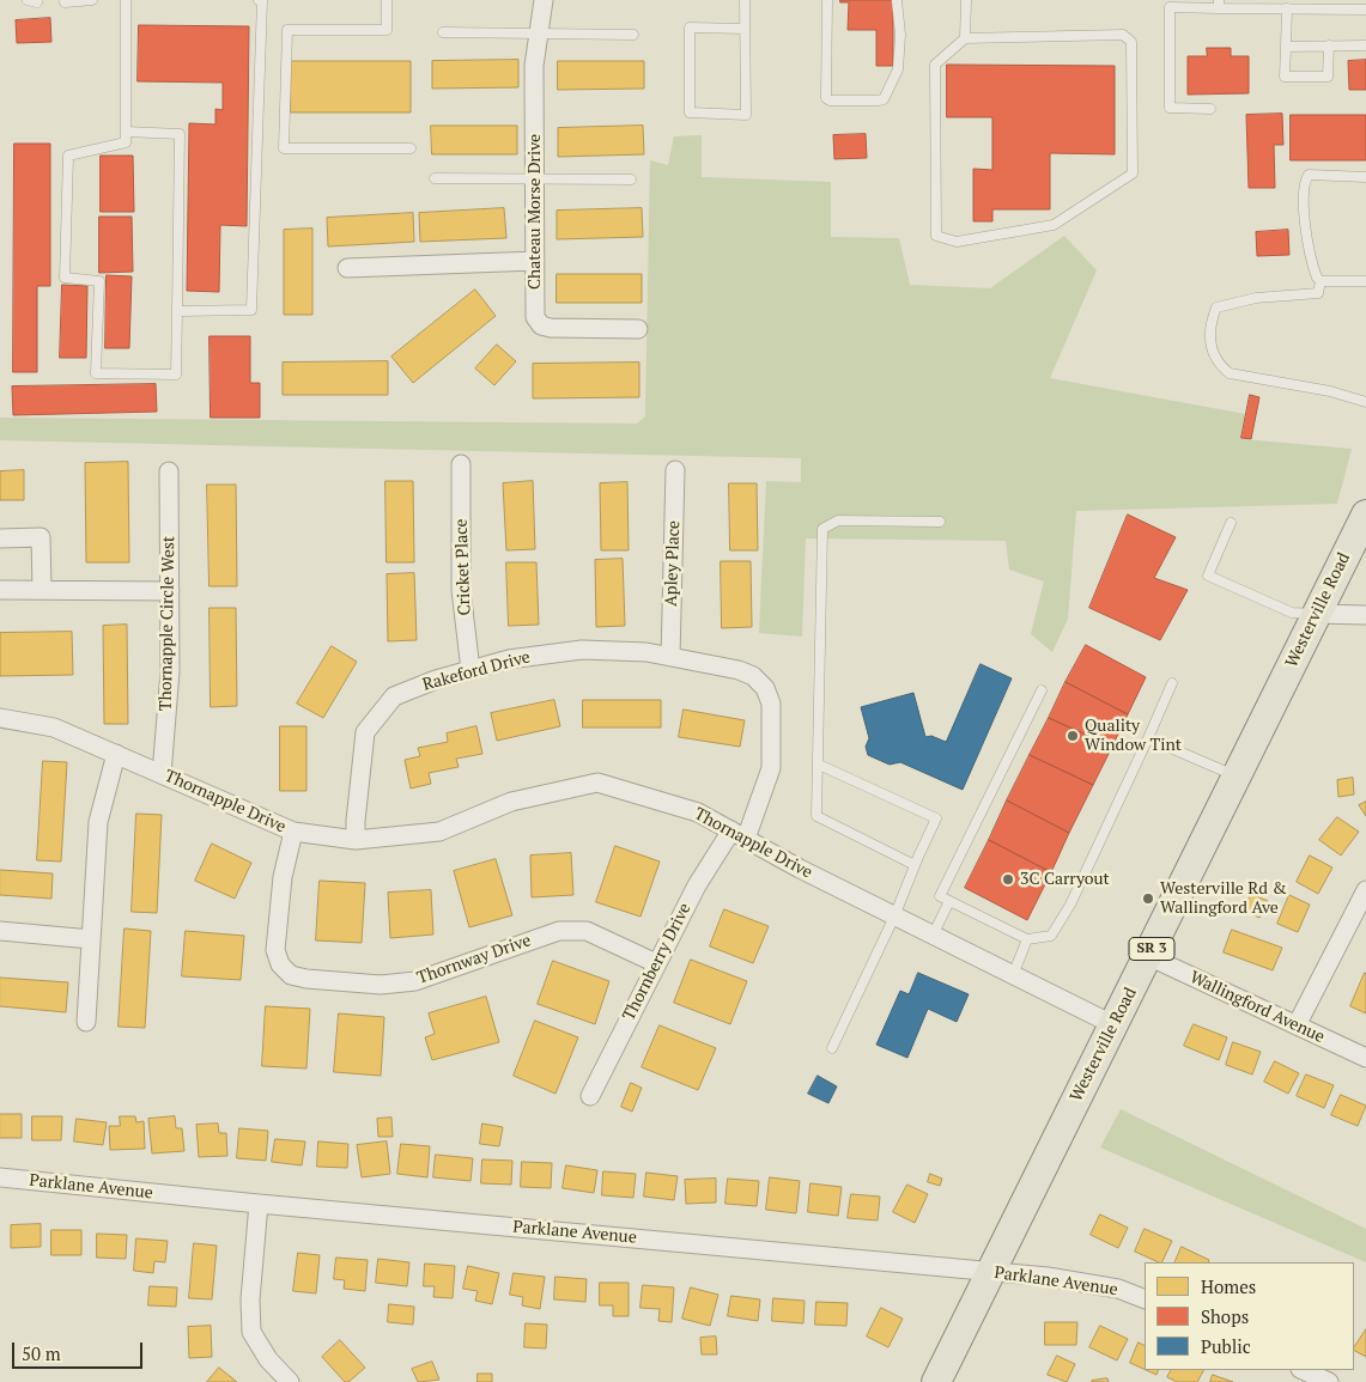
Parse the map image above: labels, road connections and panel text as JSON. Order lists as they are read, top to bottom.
{
  "streets": {
    "main road": ["Westerville Road", "SR 3"],
    "street": [
      "Chateau Morse Drive",
      "Apley Place",
      "Cricket Place",
      "Thornapple Circle West",
      "Rakeford Drive",
      "Thornapple Drive",
      "Thornway Drive",
      "Thornberry Drive",
      "Wallingford Avenue",
      "Parklane Avenue"
    ]
  },
  "crossings": [
    ["Apley Place", "Rakeford Drive"],
    ["Cricket Place", "Rakeford Drive"],
    ["Westerville Road", "Thornapple Drive"],
    ["Westerville Road", "Wallingford Avenue"],
    ["Westerville Road", "Parklane Avenue"],
    ["Thornapple Circle West", "Thornapple Drive"],
    ["Rakeford Drive", "Thornapple Drive"],
    ["Rakeford Drive", "Thornberry Drive"],
    ["Thornapple Drive", "Thornway Drive"],
    ["Thornapple Drive", "Thornberry Drive"],
    ["Thornway Drive", "Thornberry Drive"]
  ],
  "places": ["Quality Window Tint", "3C Carryout", "Westerville Rd & Wallingford Ave"],
  "legend": ["Homes", "Shops", "Public"],
  "scale_bar": "50 m"
}
